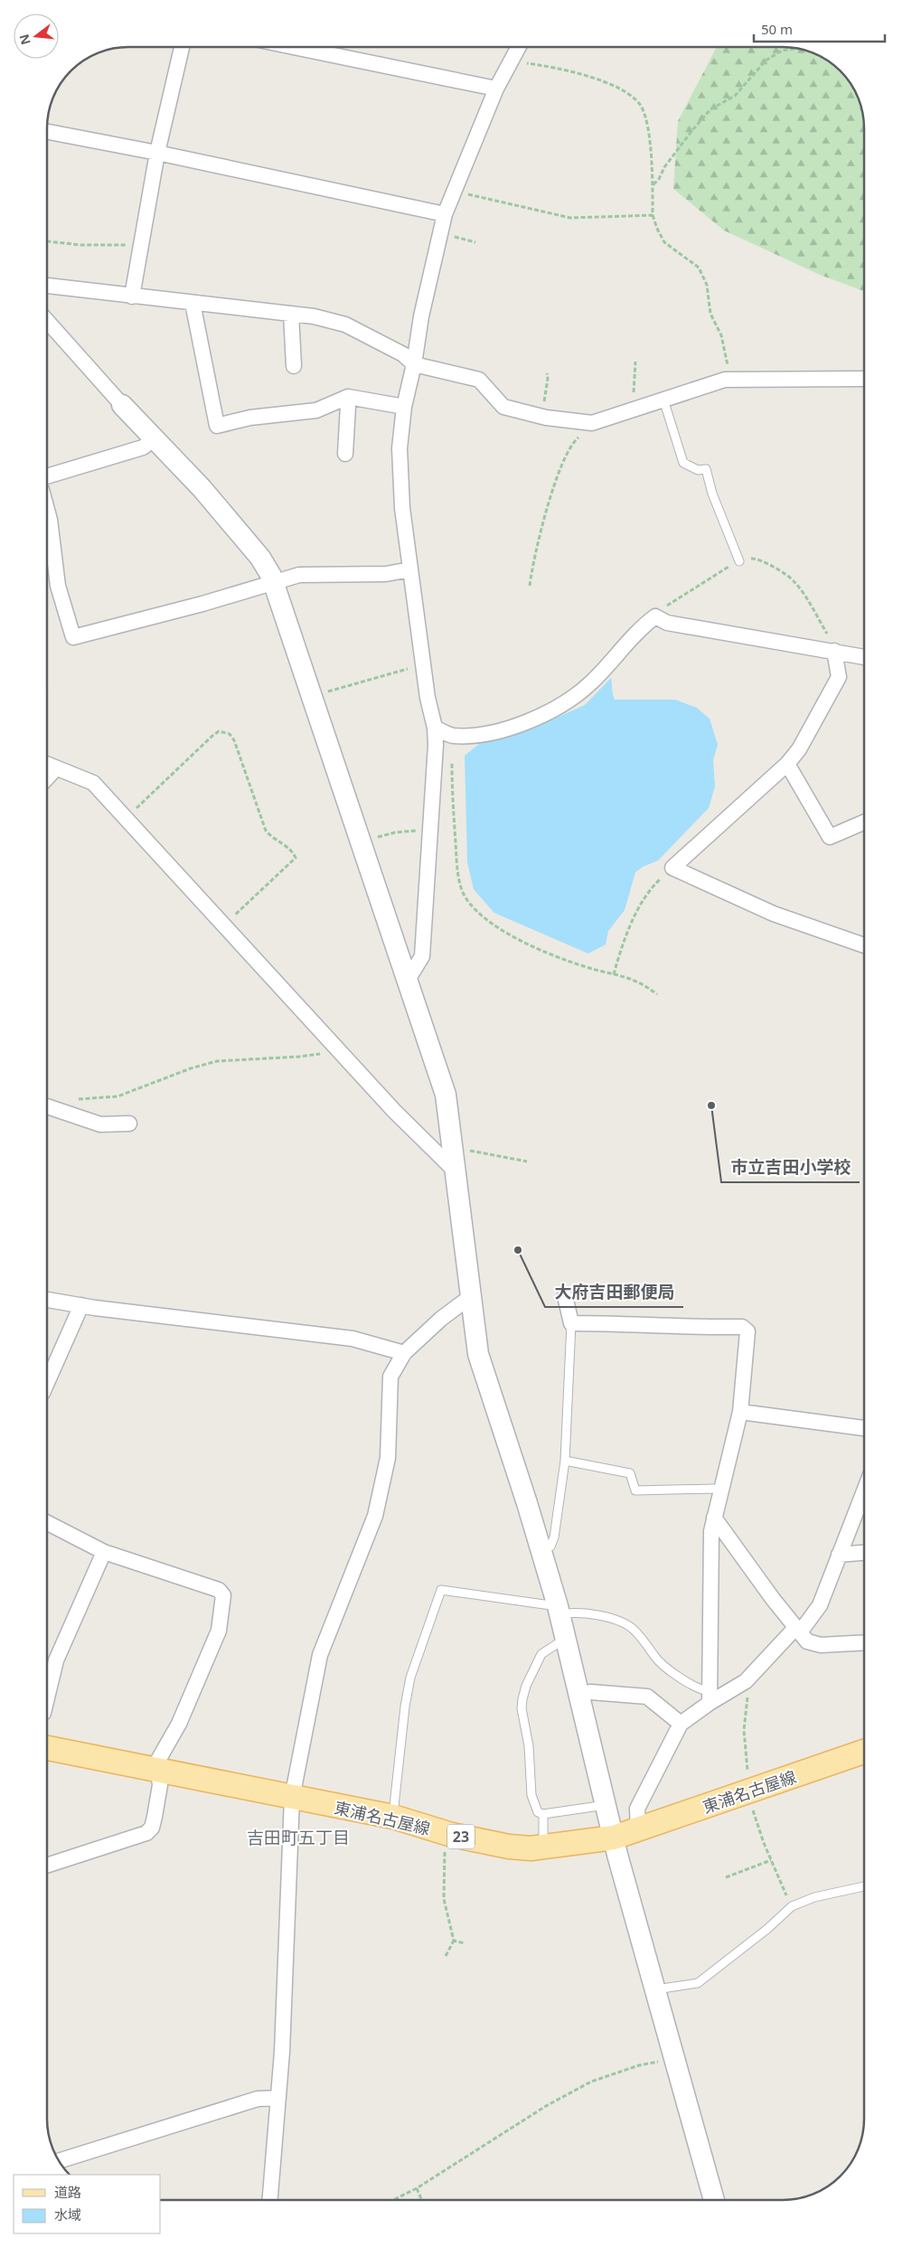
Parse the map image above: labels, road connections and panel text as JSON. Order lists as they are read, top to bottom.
{
  "streets": {
    "main road": ["東浦名古屋線", "23"]
  },
  "districts": ["吉田町五丁目"],
  "places": ["市立吉田小学校", "大府吉田郵便局"],
  "legend": ["道路", "水域"],
  "scale_bar": "50 m",
  "north": "left"
}
